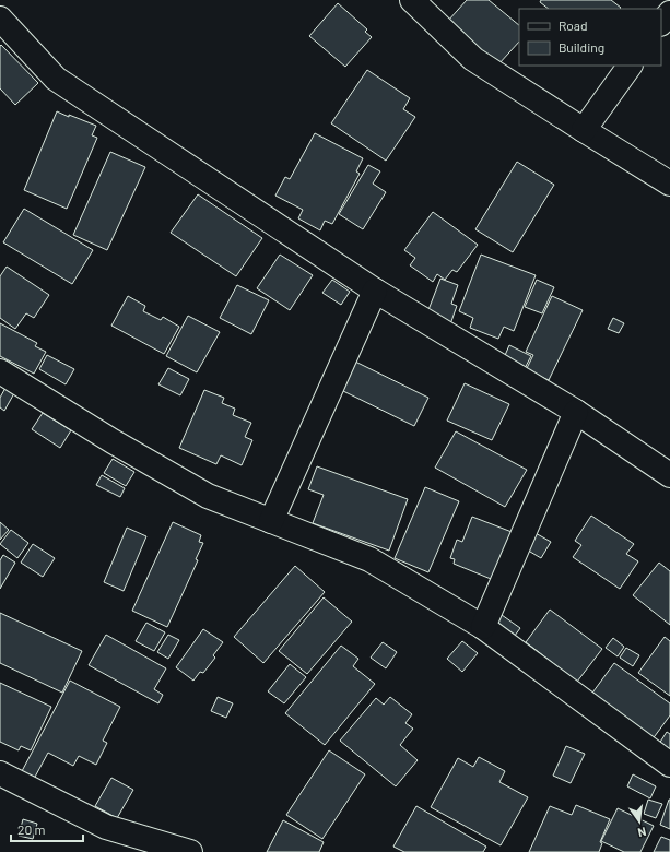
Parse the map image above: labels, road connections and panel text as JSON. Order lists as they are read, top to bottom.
{
  "legend": ["Road", "Building"],
  "scale_bar": "20 m",
  "north": "bottom"
}
